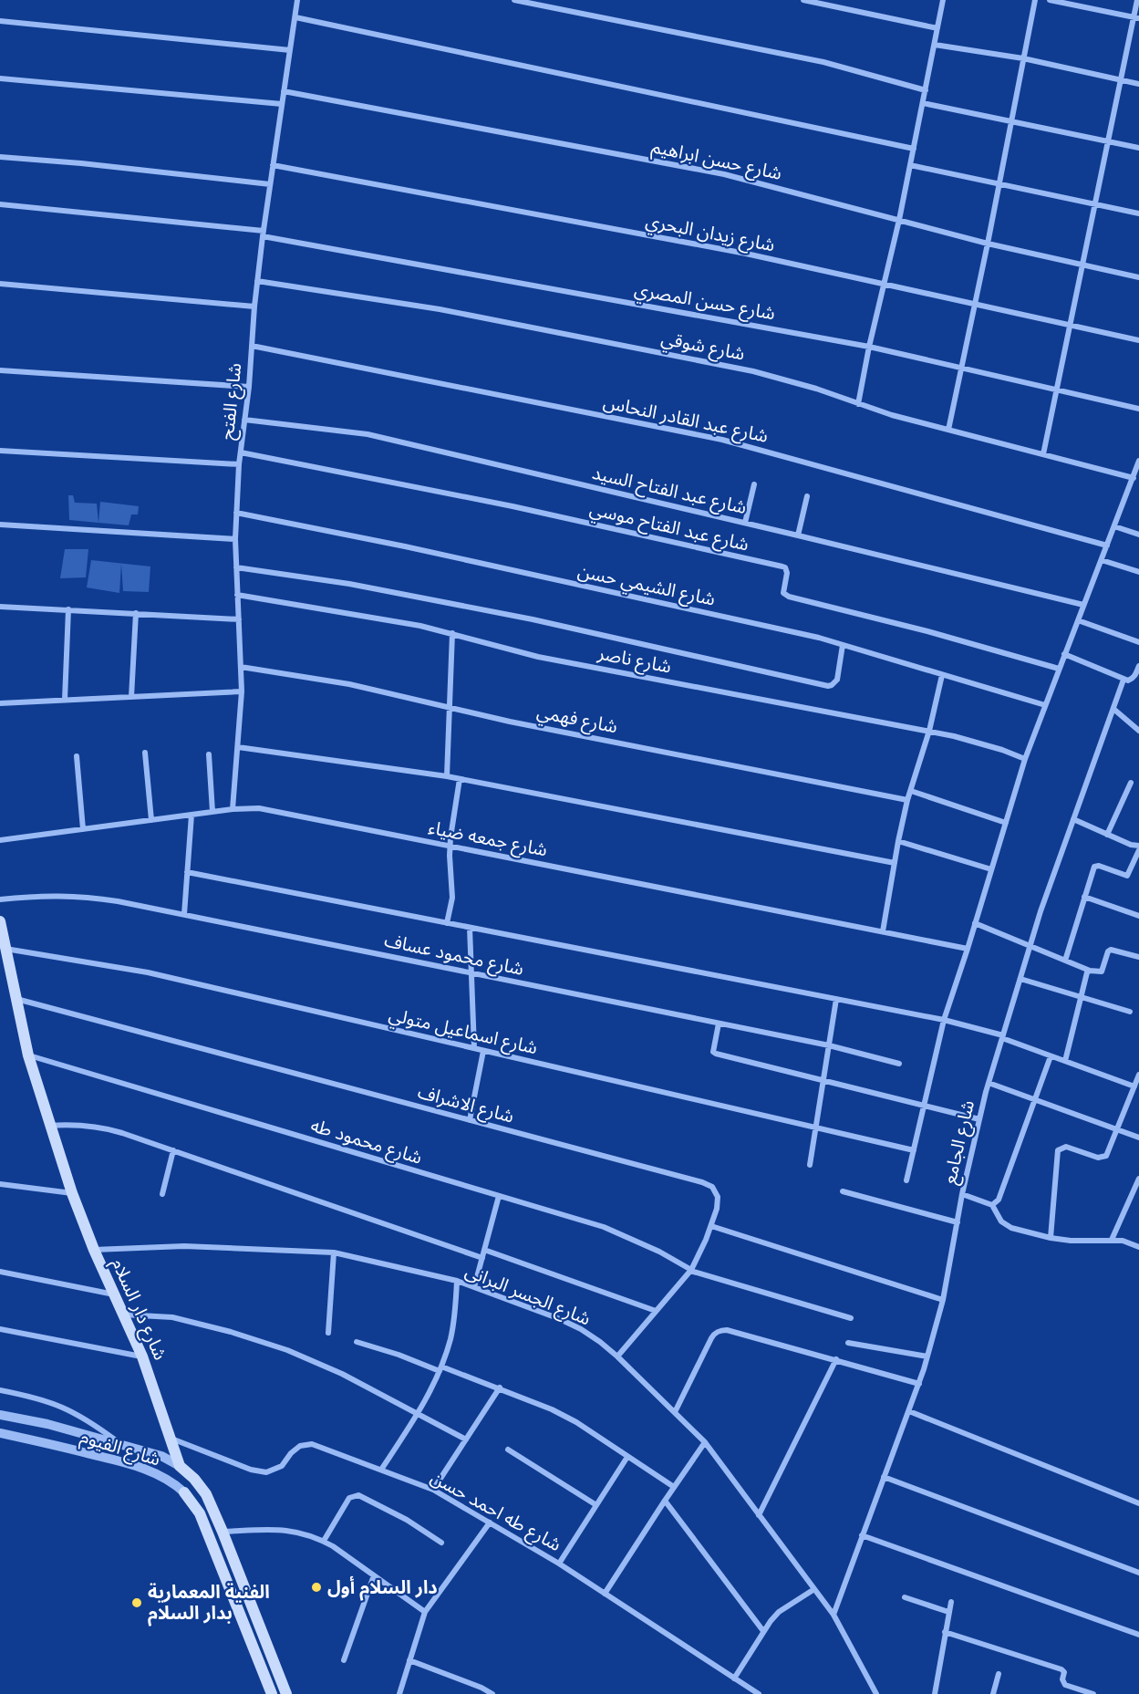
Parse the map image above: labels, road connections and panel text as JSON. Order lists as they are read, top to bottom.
{
  "streets": {
    "main road": ["شارع دار السلام"],
    "street": [
      "شارع حسن ابراهيم",
      "شارع زيدان البحري",
      "شارع حسن المصري",
      "شارع شوقي",
      "شارع الفتح",
      "شارع عبد القادر النحاس",
      "شارع عبد الفتاح السيد",
      "شارع عبد الفتاح موسي",
      "شارع الشيمي حسن",
      "شارع ناصر",
      "شارع فهمي",
      "شارع جمعه ضياء",
      "شارع محمود عساف",
      "شارع اسماعيل متولي",
      "شارع الاشراف",
      "شارع محمود طه",
      "شارع الجامع",
      "شارع الجسر البرانى",
      "شارع الفيوم",
      "شارع طه احمد حسن"
    ]
  },
  "crossings": [
    ["شارع حسن ابراهيم", "شارع الفتح"],
    ["شارع زيدان البحري", "شارع الفتح"],
    ["شارع حسن المصري", "شارع الفتح"],
    ["شارع شوقي", "شارع الفتح"],
    ["شارع الفتح", "شارع عبد القادر النحاس"],
    ["شارع الفتح", "شارع عبد الفتاح السيد"],
    ["شارع الفتح", "شارع عبد الفتاح موسي"],
    ["شارع الفتح", "شارع الشيمي حسن"],
    ["شارع الفتح", "شارع ناصر"],
    ["شارع الفتح", "شارع فهمي"],
    ["شارع الفتح", "شارع جمعه ضياء"],
    ["شارع اسماعيل متولي", "شارع دار السلام"],
    ["شارع الاشراف", "شارع محمود طه"],
    ["شارع الاشراف", "شارع الجسر البرانى"],
    ["شارع الاشراف", "شارع دار السلام"],
    ["شارع محمود طه", "شارع دار السلام"],
    ["شارع الجامع", "شارع الجسر البرانى"],
    ["شارع الجسر البرانى", "شارع دار السلام"],
    ["شارع دار السلام", "شارع الفيوم"],
    ["شارع دار السلام", "شارع طه احمد حسن"]
  ],
  "places": ["دار السلام أول", "الفنية المعمارية بدار السلام"]
}
